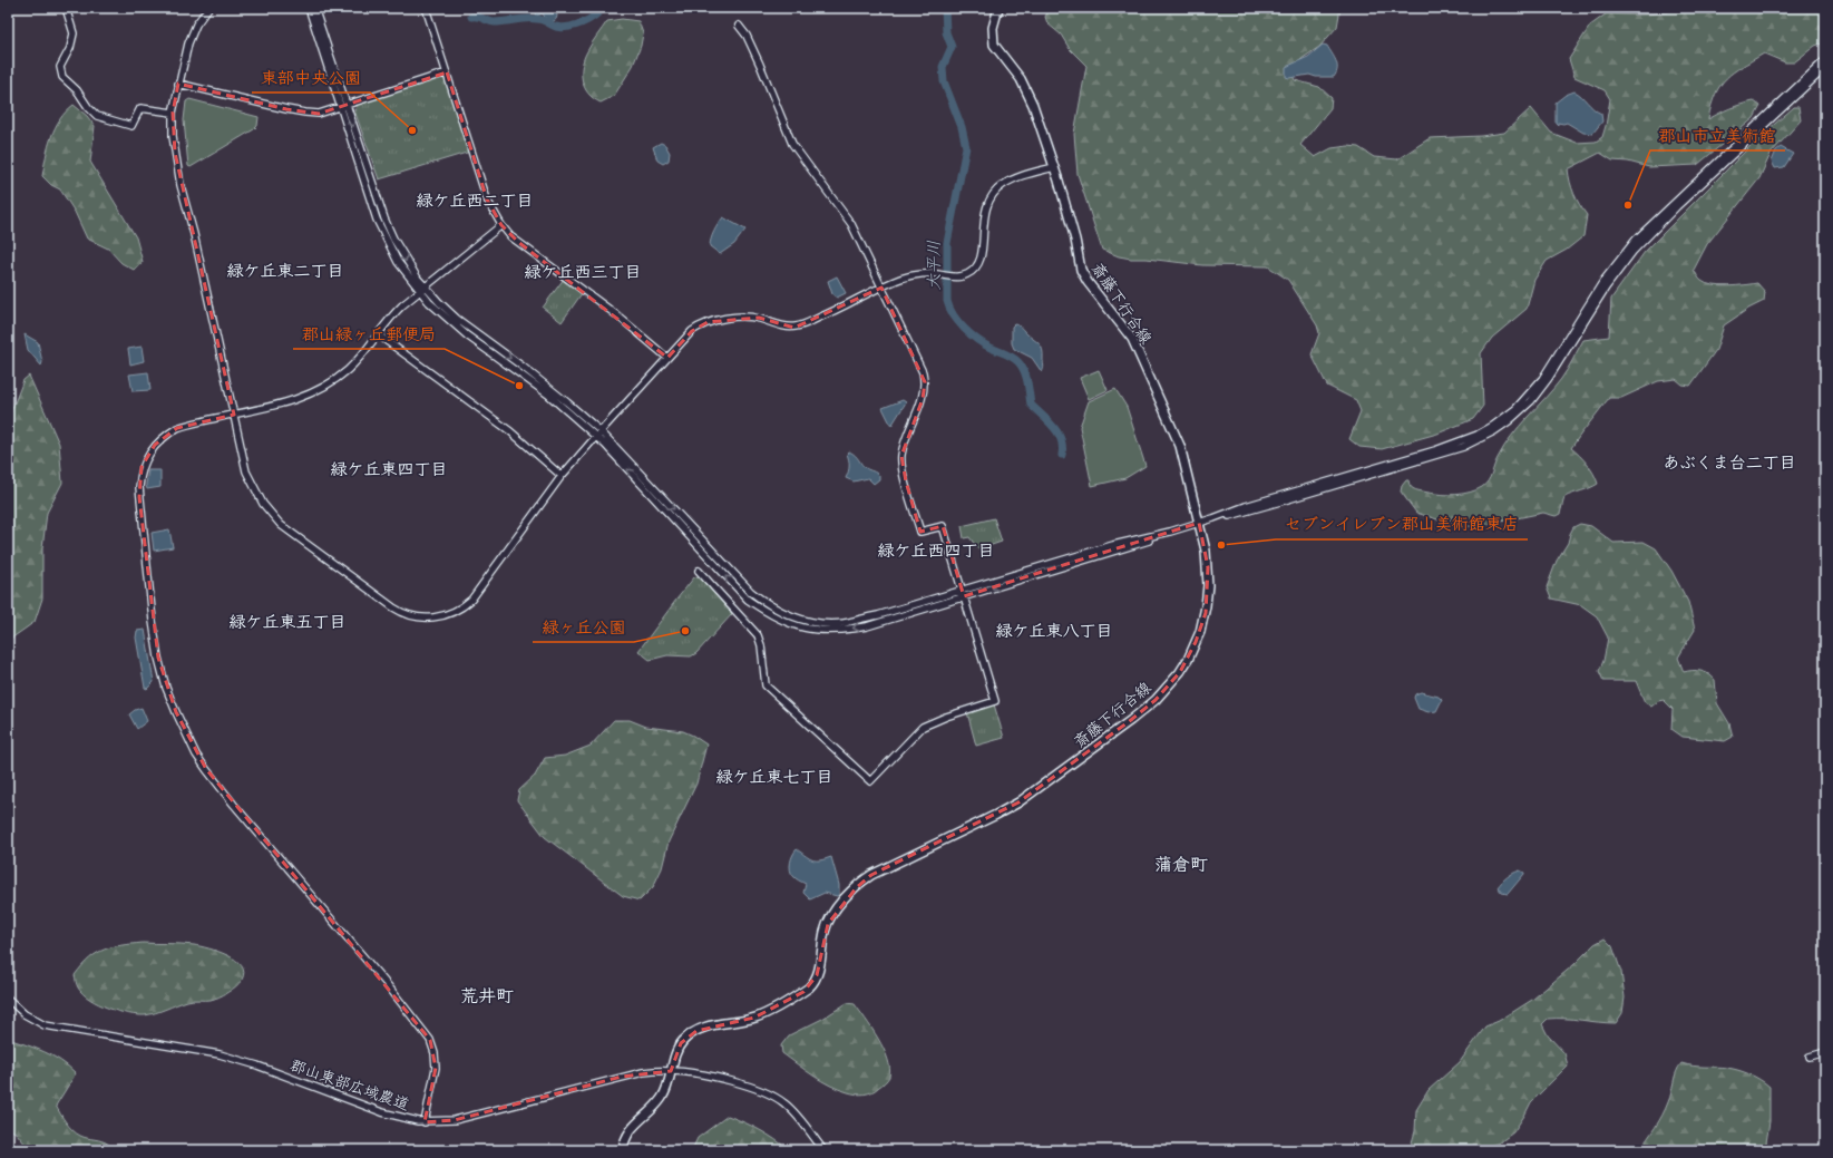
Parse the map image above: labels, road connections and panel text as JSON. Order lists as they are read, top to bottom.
{
  "streets": {
    "main road": ["斎藤下行合線"],
    "street": ["郡山東部広域農道"]
  },
  "crossings": [
    ["斎藤下行合線", "郡山東部広域農道"]
  ],
  "districts": [
    "緑ケ丘西二丁目",
    "緑ケ丘東二丁目",
    "緑ケ丘西三丁目",
    "あぶくま台二丁目",
    "緑ケ丘東四丁目",
    "緑ケ丘西四丁目",
    "緑ケ丘東五丁目",
    "緑ケ丘東八丁目",
    "緑ケ丘東七丁目",
    "蒲倉町",
    "荒井町"
  ],
  "water": ["大平川"],
  "places": [
    "東部中央公園",
    "郡山市立美術館",
    "郡山緑ヶ丘郵便局",
    "セブンイレブン郡山美術館東店",
    "緑ヶ丘公園"
  ]
}
